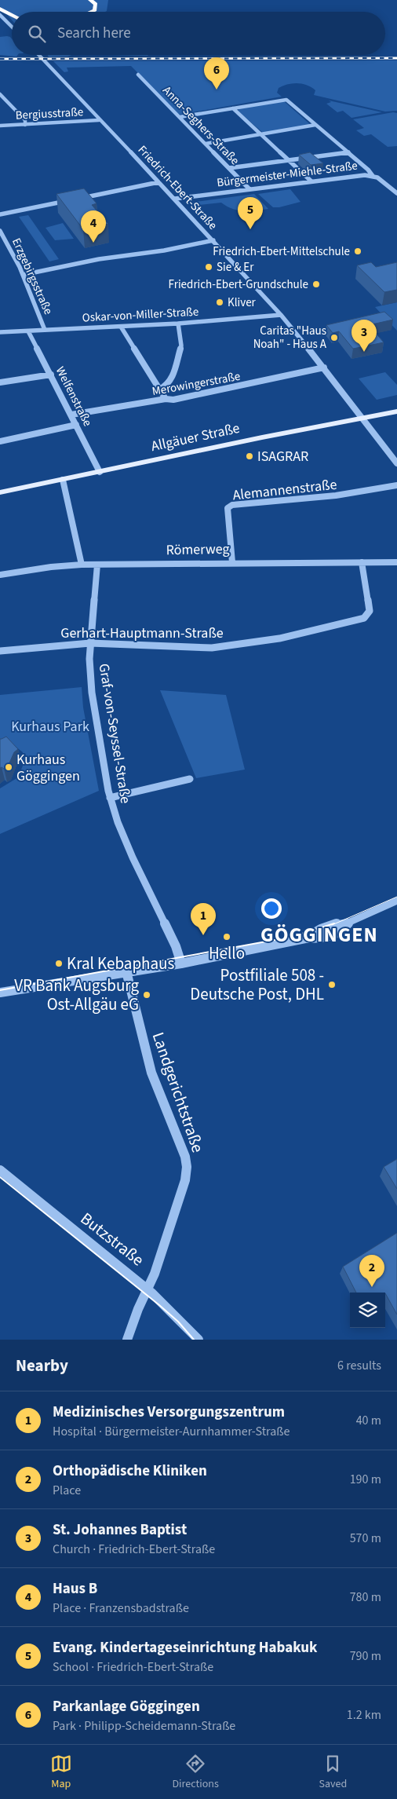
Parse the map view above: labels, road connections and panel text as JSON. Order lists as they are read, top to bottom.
{
  "streets": {
    "main road": ["Allgäuer Straße"],
    "street": [
      "Bergiusstraße",
      "Anna-Seghers-Straße",
      "Bürgermeister-Miehle-Straße",
      "Friedrich-Ebert-Straße",
      "Erzgebirgsstraße",
      "Oskar-von-Miller-Straße",
      "Merowingerstraße",
      "Welfenstraße",
      "Alemannenstraße",
      "Römerweg",
      "Gerhart-Hauptmann-Straße",
      "Graf-von-Seyssel-Straße",
      "Landgerichtstraße",
      "Butzstraße"
    ]
  },
  "crossings": [
    ["Bergiusstraße", "Friedrich-Ebert-Straße"],
    ["Anna-Seghers-Straße", "Bürgermeister-Miehle-Straße"],
    ["Bürgermeister-Miehle-Straße", "Friedrich-Ebert-Straße"],
    ["Friedrich-Ebert-Straße", "Oskar-von-Miller-Straße"],
    ["Friedrich-Ebert-Straße", "Merowingerstraße"],
    ["Friedrich-Ebert-Straße", "Allgäuer Straße"],
    ["Erzgebirgsstraße", "Oskar-von-Miller-Straße"],
    ["Oskar-von-Miller-Straße", "Welfenstraße"],
    ["Merowingerstraße", "Welfenstraße"],
    ["Welfenstraße", "Allgäuer Straße"],
    ["Alemannenstraße", "Römerweg"],
    ["Römerweg", "Gerhart-Hauptmann-Straße"],
    ["Römerweg", "Graf-von-Seyssel-Straße"],
    ["Gerhart-Hauptmann-Straße", "Graf-von-Seyssel-Straße"],
    ["Landgerichtstraße", "Butzstraße"]
  ],
  "districts": ["GÖGGINGEN"],
  "parks": ["Kurhaus Park"],
  "places": [
    "Friedrich-Ebert-Mittelschule",
    "Sie & Er",
    "Friedrich-Ebert-Grundschule",
    "Kliver",
    "Caritas \"Haus Noah\" - Haus A",
    "ISAGRAR",
    "Kurhaus Göggingen",
    "Hello",
    "Kral Kebaphaus",
    "Postfiliale 508 - Deutsche Post, DHL",
    "VR Bank Augsburg Ost-Allgäu eG"
  ],
  "page": {
    "search": "Search here",
    "pins": [
      "6",
      "5",
      "4",
      "3",
      "1",
      "2"
    ],
    "heading": ["Nearby", "6 results"],
    "list": [
      {
        "mark": "1",
        "name": "Medizinisches Versorgungszentrum",
        "note": "Hospital · Bürgermeister-Aurnhammer-Straße",
        "value": "40 m"
      },
      {
        "mark": "2",
        "name": "Orthopädische Kliniken",
        "note": "Place",
        "value": "190 m"
      },
      {
        "mark": "3",
        "name": "St. Johannes Baptist",
        "note": "Church · Friedrich-Ebert-Straße",
        "value": "570 m"
      },
      {
        "mark": "4",
        "name": "Haus B",
        "note": "Place · Franzensbadstraße",
        "value": "780 m"
      },
      {
        "mark": "5",
        "name": "Evang. Kindertageseinrichtung Habakuk",
        "note": "School · Friedrich-Ebert-Straße",
        "value": "790 m"
      },
      {
        "mark": "6",
        "name": "Parkanlage Göggingen",
        "note": "Park · Philipp-Scheidemann-Straße",
        "value": "1.2 km"
      }
    ],
    "nav": ["Map", "Directions", "Saved"]
  }
}
